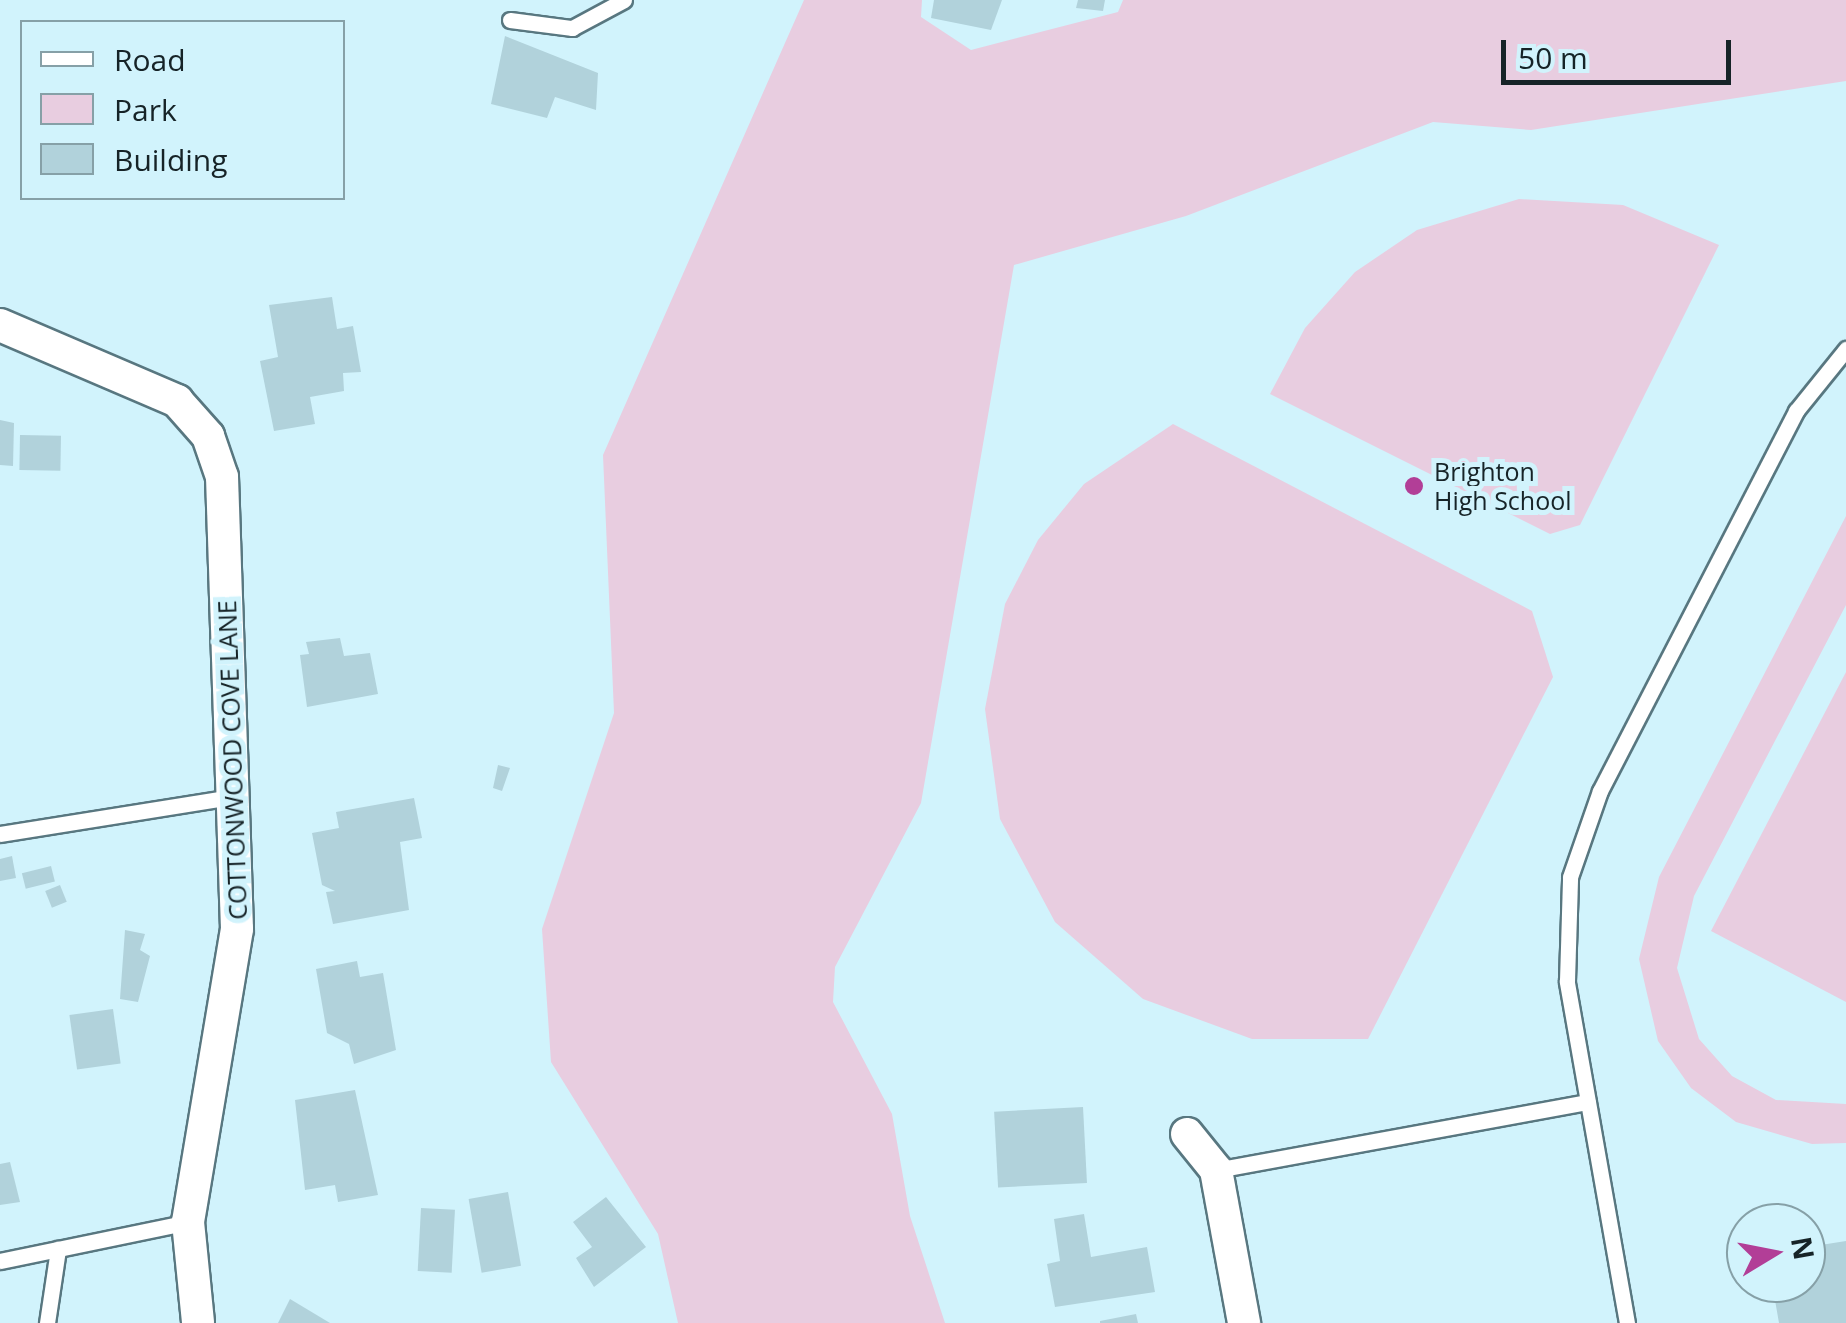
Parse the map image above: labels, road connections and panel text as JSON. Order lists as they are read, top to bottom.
{
  "streets": {
    "street": ["COTTONWOOD COVE LANE"]
  },
  "places": ["Brighton High School"],
  "legend": ["Road", "Park", "Building"],
  "scale_bar": "50 m",
  "north": "right"
}
